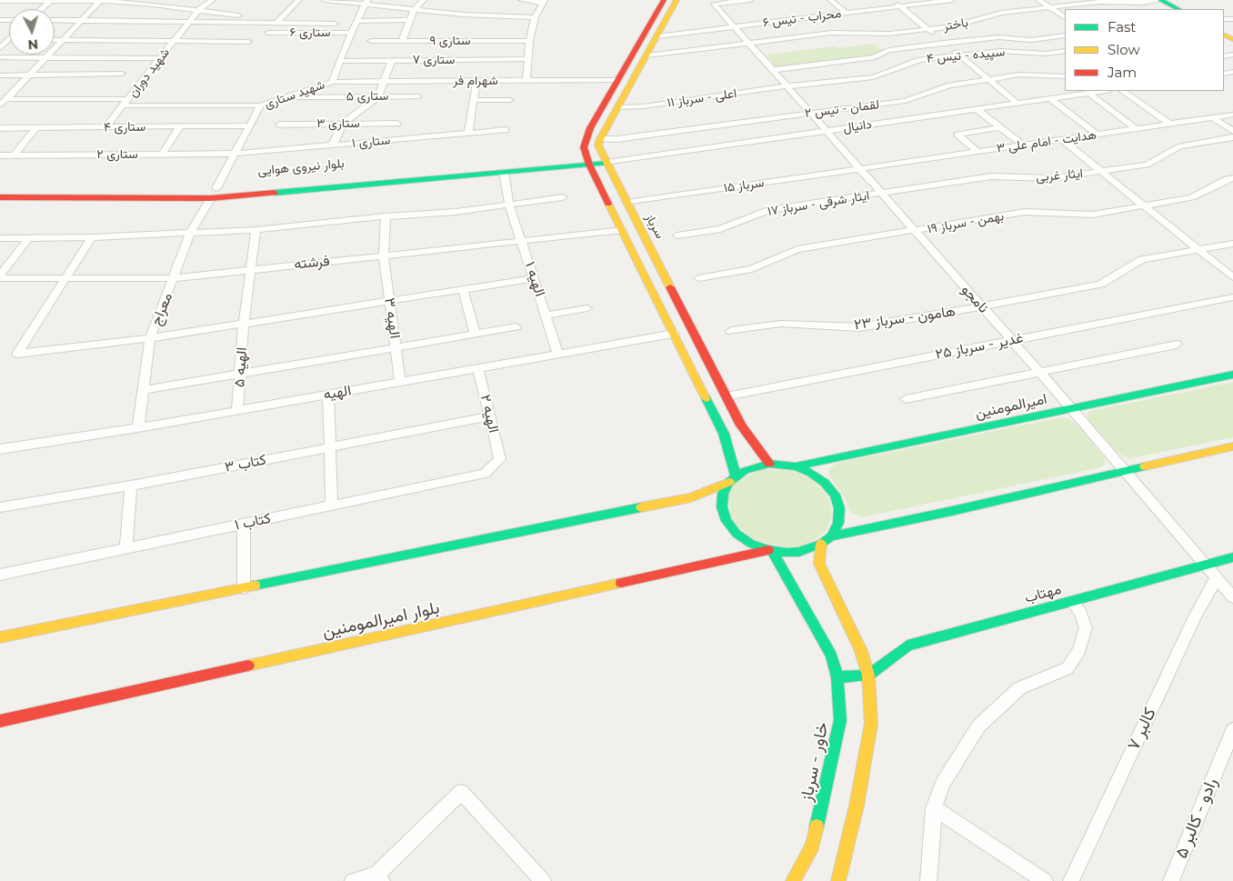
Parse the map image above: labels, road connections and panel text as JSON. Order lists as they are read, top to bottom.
{
  "streets": {
    "street": [
      "محراب - تیس ۶",
      "باختر",
      "ستاری ۶",
      "ستاری ۹",
      "سپیده - تیس ۴",
      "ستاری ۷",
      "شهید دوران",
      "شهرام فر",
      "شهید ستاری",
      "ستاری ۵",
      "اعلی - سرباز ۱۱",
      "لقمان - تیس ۲",
      "ستاری ۳",
      "دانیال",
      "ستاری ۴",
      "ستاری ۱",
      "هدایت - امام علی ۳",
      "ستاری ۲",
      "بلوار نیروی هوایی",
      "ایثار غربی",
      "سرباز ۱۵",
      "ایثار شرقی - سرباز ۱۷",
      "بهمن - سرباز ۱۹",
      "سرباز",
      "فرشته",
      "الهیه ۱",
      "نامجو",
      "معراج",
      "الهیه ۳",
      "هامون - سرباز ۲۳",
      "غدیر - سرباز ۲۵",
      "الهیه ۵",
      "الهیه",
      "امیرالمومنین",
      "الهیه ۲",
      "کتاب ۳",
      "کتاب ۱",
      "مهتاب",
      "بلوار امیرالمومنین",
      "کالبر ۷",
      "خاور - سرباز",
      "رادو - کالبر ۵"
    ]
  },
  "crossings": [
    ["محراب - تیس ۶", "نامجو"],
    ["باختر", "نامجو"],
    ["ستاری ۶", "شهید ستاری"],
    ["ستاری ۹", "ستاری ۷"],
    ["سپیده - تیس ۴", "اعلی - سرباز ۱۱"],
    ["سپیده - تیس ۴", "نامجو"],
    ["ستاری ۷", "شهید ستاری"],
    ["شهید دوران", "شهید ستاری"],
    ["شهرام فر", "شهید ستاری"],
    ["شهید ستاری", "ستاری ۵"],
    ["شهید ستاری", "ستاری ۴"],
    ["شهید ستاری", "ستاری ۱"],
    ["شهید ستاری", "ستاری ۲"],
    ["شهید ستاری", "بلوار نیروی هوایی"],
    ["اعلی - سرباز ۱۱", "نامجو"],
    ["لقمان - تیس ۲", "سرباز"],
    ["لقمان - تیس ۲", "نامجو"],
    ["دانیال", "سرباز"],
    ["دانیال", "نامجو"],
    ["ستاری ۱", "ستاری ۲"],
    ["هدایت - امام علی ۳", "سرباز ۱۵"],
    ["هدایت - امام علی ۳", "نامجو"],
    ["بلوار نیروی هوایی", "الهیه ۱"],
    ["بلوار نیروی هوایی", "معراج"],
    ["ایثار غربی", "ایثار شرقی - سرباز ۱۷"],
    ["ایثار غربی", "نامجو"],
    ["سرباز ۱۵", "سرباز"],
    ["سرباز ۱۵", "نامجو"],
    ["ایثار شرقی - سرباز ۱۷", "نامجو"],
    ["بهمن - سرباز ۱۹", "نامجو"],
    ["سرباز", "غدیر - سرباز ۲۵"],
    ["سرباز", "امیرالمومنین"],
    ["سرباز", "بلوار امیرالمومنین"],
    ["سرباز", "خاور - سرباز"],
    ["فرشته", "الهیه ۱"],
    ["فرشته", "معراج"],
    ["فرشته", "الهیه ۳"],
    ["فرشته", "الهیه ۵"],
    ["الهیه ۱", "الهیه"],
    ["نامجو", "هامون - سرباز ۲۳"],
    ["نامجو", "غدیر - سرباز ۲۵"],
    ["نامجو", "امیرالمومنین"],
    ["نامجو", "مهتاب"],
    ["نامجو", "کالبر ۷"],
    ["معراج", "الهیه"],
    ["الهیه ۳", "الهیه"],
    ["الهیه ۵", "الهیه"],
    ["الهیه", "الهیه ۲"],
    ["امیرالمومنین", "بلوار امیرالمومنین"],
    ["امیرالمومنین", "خاور - سرباز"],
    ["الهیه ۲", "کتاب ۳"],
    ["الهیه ۲", "کتاب ۱"],
    ["بلوار امیرالمومنین", "خاور - سرباز"]
  ],
  "legend": ["Fast", "Slow", "Jam"],
  "north": "bottom"
}
